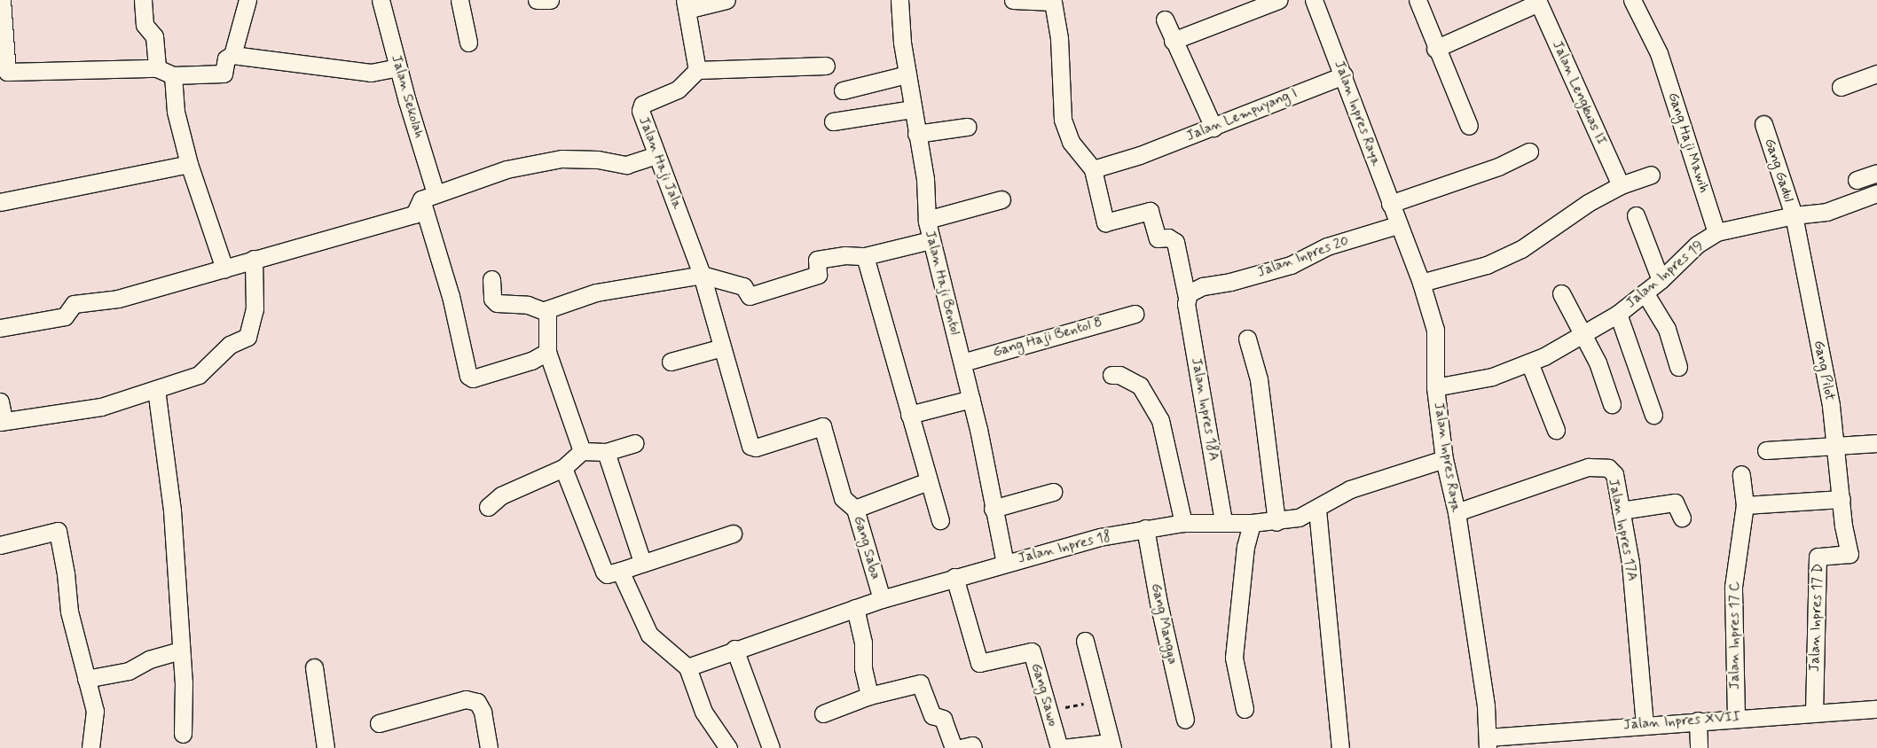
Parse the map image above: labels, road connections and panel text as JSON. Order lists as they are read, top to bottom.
{
  "streets": {
    "street": [
      "Jalan Lengkuas II",
      "Jalan Sekolah",
      "Jalan Inpres Raya",
      "Jalan Lempuyang I",
      "Gang Haji Mawih",
      "Jalan Haji Jala",
      "Gang Gadul",
      "Jalan Inpres 20",
      "Jalan Inpres 19",
      "Jalan Haji Bentol",
      "Gang Haji Bentol 8",
      "Gang Pilot",
      "Jalan Inpres 18A",
      "Jalan Inpres 17A",
      "Gang Saba",
      "Jalan Inpres 18",
      "Jalan Inpres 17 D",
      "Gang Mangga",
      "Jalan Inpres 17 C",
      "Gang Sawo",
      "Jalan Inpres XVII"
    ]
  },
  "crossings": [
    ["Jalan Inpres Raya", "Jalan Lempuyang I"],
    ["Jalan Inpres Raya", "Jalan Inpres 20"],
    ["Jalan Inpres Raya", "Jalan Inpres 19"],
    ["Jalan Inpres Raya", "Jalan Inpres 17A"],
    ["Jalan Inpres Raya", "Jalan Inpres 18"],
    ["Jalan Inpres Raya", "Jalan Inpres XVII"],
    ["Jalan Lempuyang I", "Jalan Inpres 18A"],
    ["Gang Haji Mawih", "Jalan Inpres 19"],
    ["Jalan Haji Jala", "Gang Saba"],
    ["Gang Gadul", "Jalan Inpres 19"],
    ["Gang Gadul", "Gang Pilot"],
    ["Jalan Inpres 20", "Jalan Inpres 18A"],
    ["Jalan Inpres 19", "Gang Pilot"],
    ["Jalan Haji Bentol", "Gang Haji Bentol 8"],
    ["Jalan Haji Bentol", "Jalan Inpres 18"],
    ["Gang Pilot", "Jalan Inpres 17 D"],
    ["Jalan Inpres 18A", "Jalan Inpres 18"],
    ["Jalan Inpres 17A", "Jalan Inpres XVII"],
    ["Gang Saba", "Jalan Inpres 18"],
    ["Jalan Inpres 18", "Gang Mangga"],
    ["Jalan Inpres 18", "Gang Sawo"],
    ["Jalan Inpres 17 D", "Jalan Inpres XVII"],
    ["Jalan Inpres 17 C", "Jalan Inpres XVII"]
  ]
}
